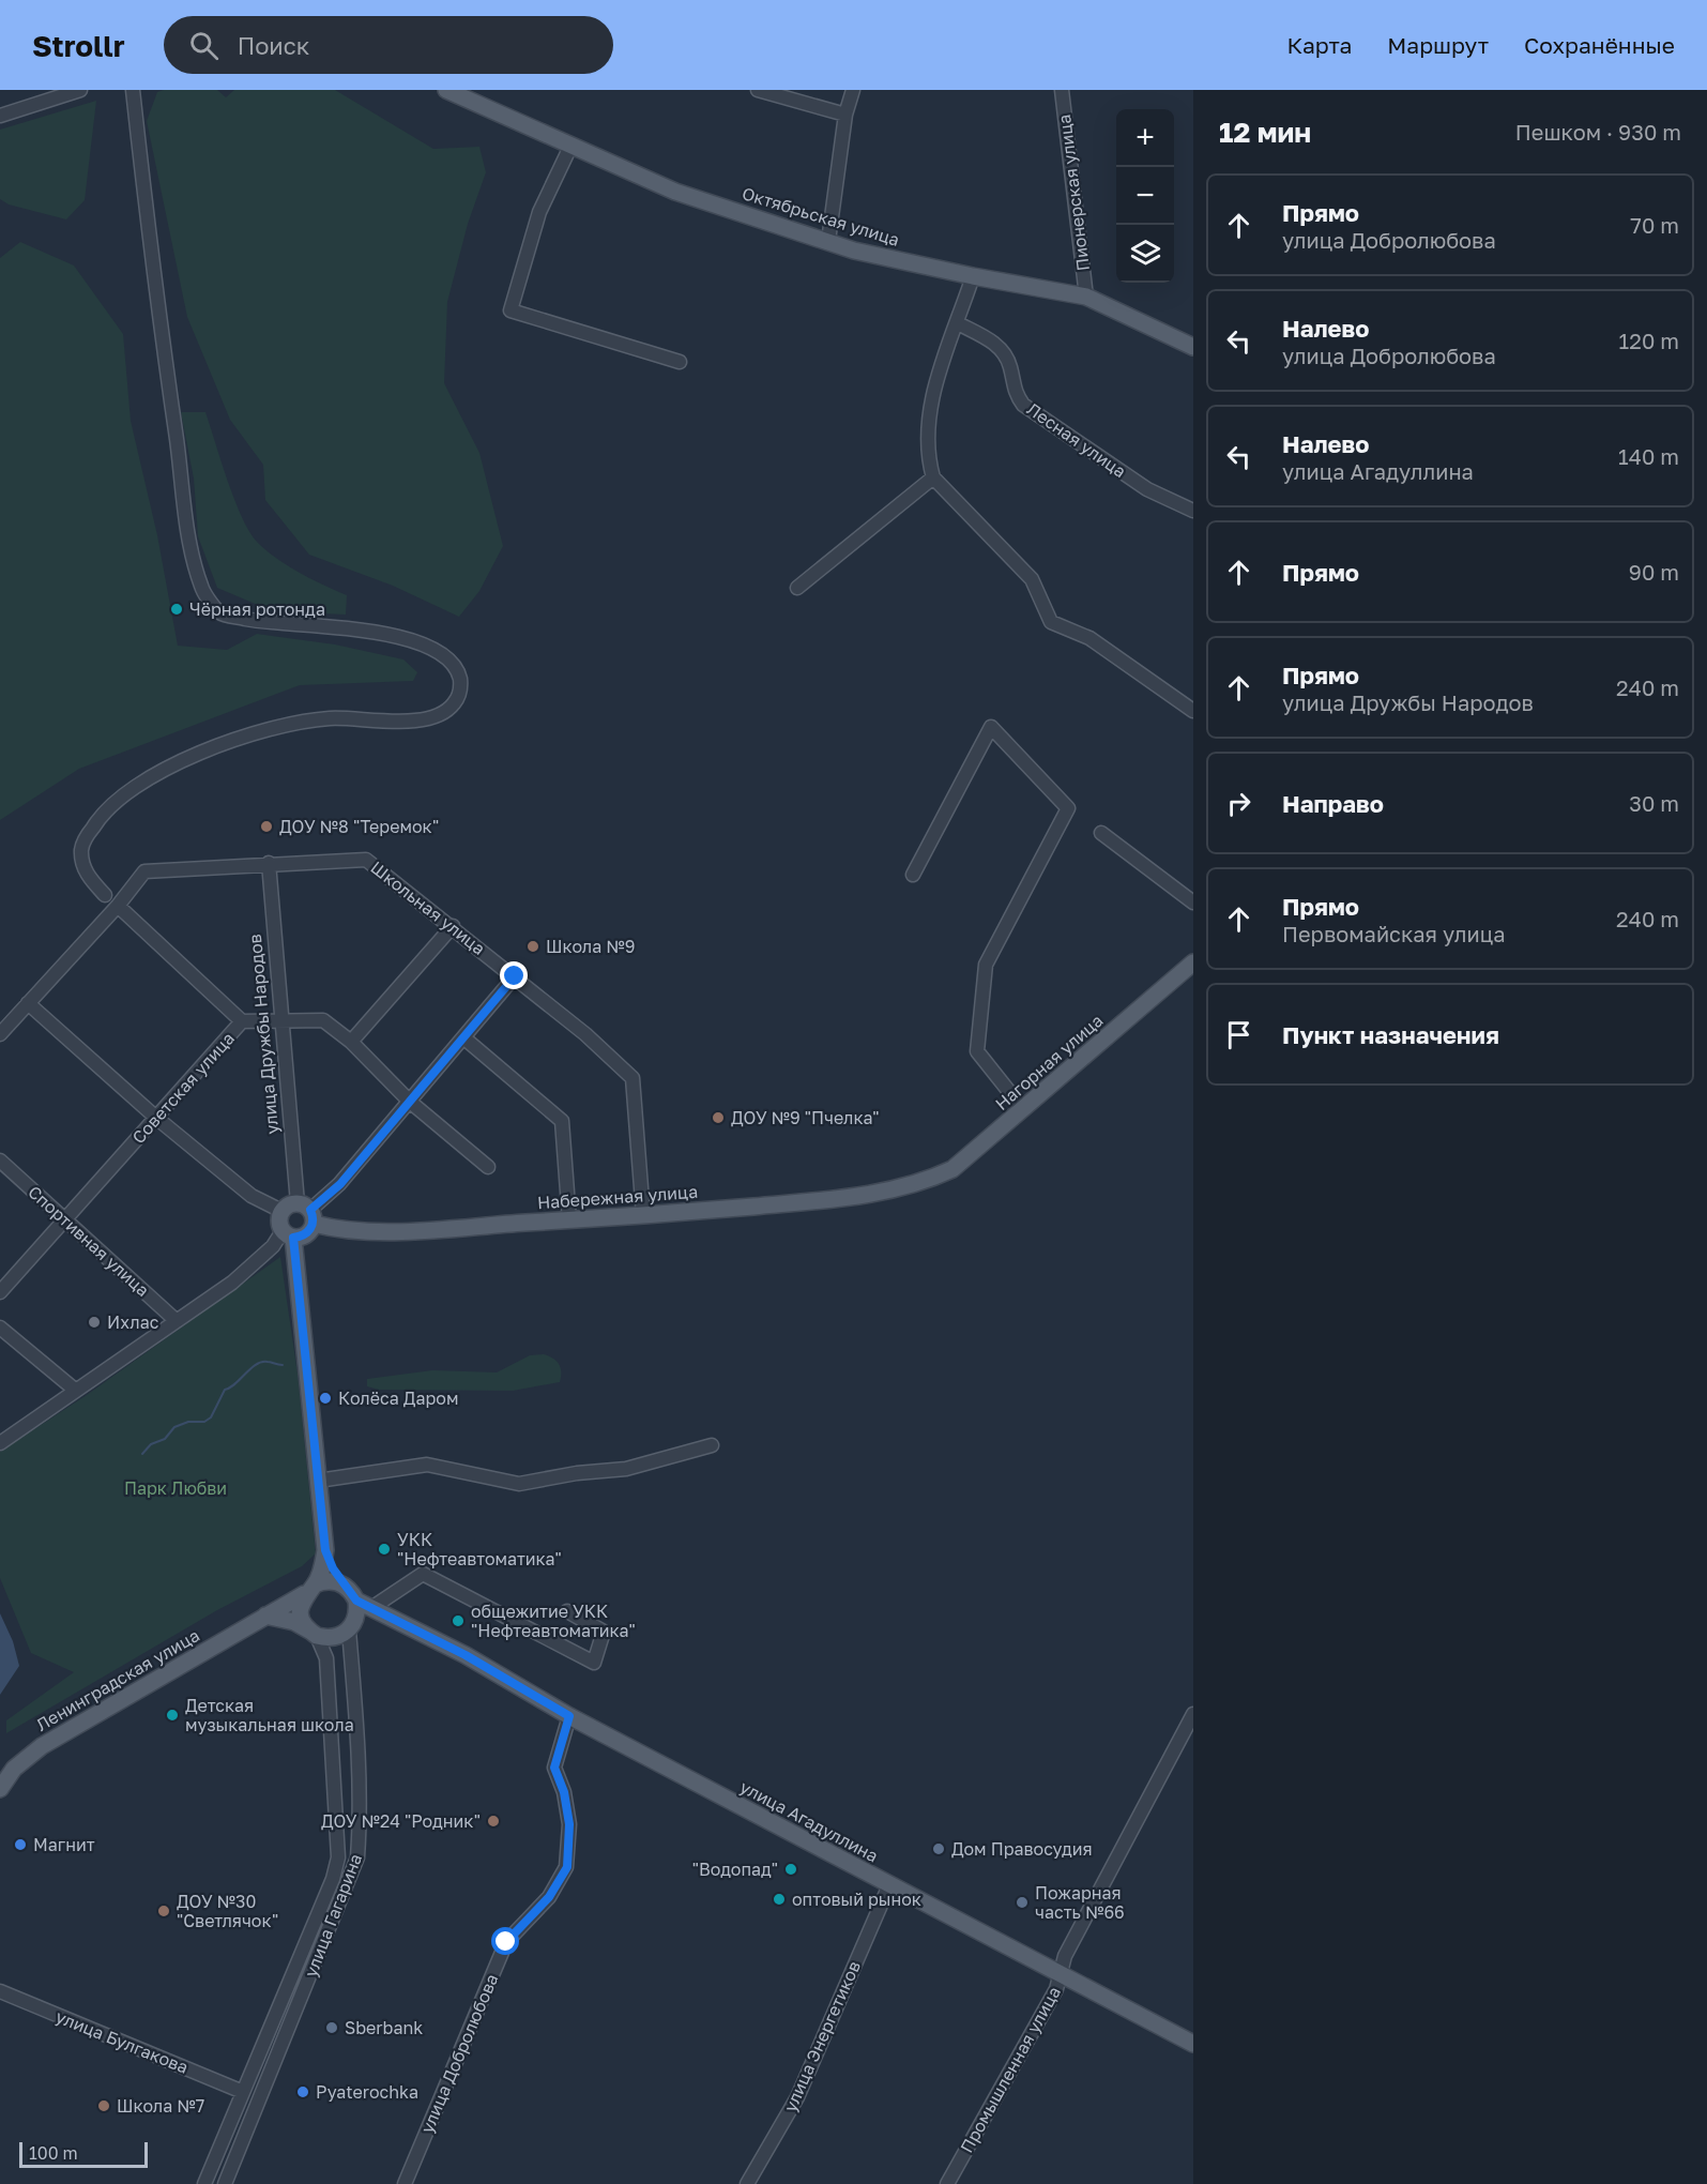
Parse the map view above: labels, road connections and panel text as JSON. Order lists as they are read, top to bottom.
{
  "streets": {
    "main road": [
      "Октябрьская улица",
      "Нагорная улица",
      "Набережная улица",
      "Ленинградская улица",
      "улица Агадуллина"
    ],
    "street": [
      "Пионерская улица",
      "Лесная улица",
      "Школьная улица",
      "улица Дружбы Народов",
      "Советская улица",
      "Спортивная улица",
      "улица Гагарина",
      "улица Энергетиков",
      "улица Булгакова",
      "улица Добролюбова",
      "Промышленная улица"
    ]
  },
  "crossings": [
    ["Пионерская улица", "Октябрьская улица"],
    ["Школьная улица", "улица Дружбы Народов"],
    ["Школьная улица", "Набережная улица"],
    ["улица Дружбы Народов", "Советская улица"],
    ["улица Дружбы Народов", "Набережная улица"],
    ["Нагорная улица", "Набережная улица"],
    ["Советская улица", "Спортивная улица"],
    ["Ленинградская улица", "улица Гагарина"],
    ["улица Агадуллина", "улица Энергетиков"],
    ["улица Агадуллина", "улица Добролюбова"],
    ["улица Агадуллина", "Промышленная улица"],
    ["улица Гагарина", "улица Булгакова"]
  ],
  "parks": ["Парк Любви"],
  "places": [
    "Чёрная ротонда",
    "ДОУ №8 \"Теремок\"",
    "Школа №9",
    "ДОУ №9 \"Пчелка\"",
    "Ихлас",
    "Колёса Даром",
    "УКК \"Нефтеавтоматика\"",
    "общежитие УКК \"Нефтеавтоматика\"",
    "Детская музыкальная школа",
    "ДОУ №24 \"Родник\"",
    "Магнит",
    "Дом Правосудия",
    "\"Водопад\"",
    "оптовый рынок",
    "Пожарная часть №66",
    "ДОУ №30 \"Светлячок\"",
    "Sberbank",
    "Pyaterochka",
    "Школа №7"
  ],
  "scale_bar": "100 m",
  "page": {
    "header": "Strollr",
    "search": "Поиск",
    "nav": ["Карта", "Маршрут", "Сохранённые"],
    "heading": ["12 мин", "Пешком · 930 m"],
    "map_buttons": ["+", "−"],
    "list": [
      ["Прямо", "улица Добролюбова", "70 m"],
      ["Налево", "улица Добролюбова", "120 m"],
      ["Налево", "улица Агадуллина", "140 m"],
      ["Прямо", "90 m"],
      ["Прямо", "улица Дружбы Народов", "240 m"],
      ["Направо", "30 m"],
      ["Прямо", "Первомайская улица", "240 m"],
      "Пункт назначения"
    ],
    "scale": "100 m"
  }
}
